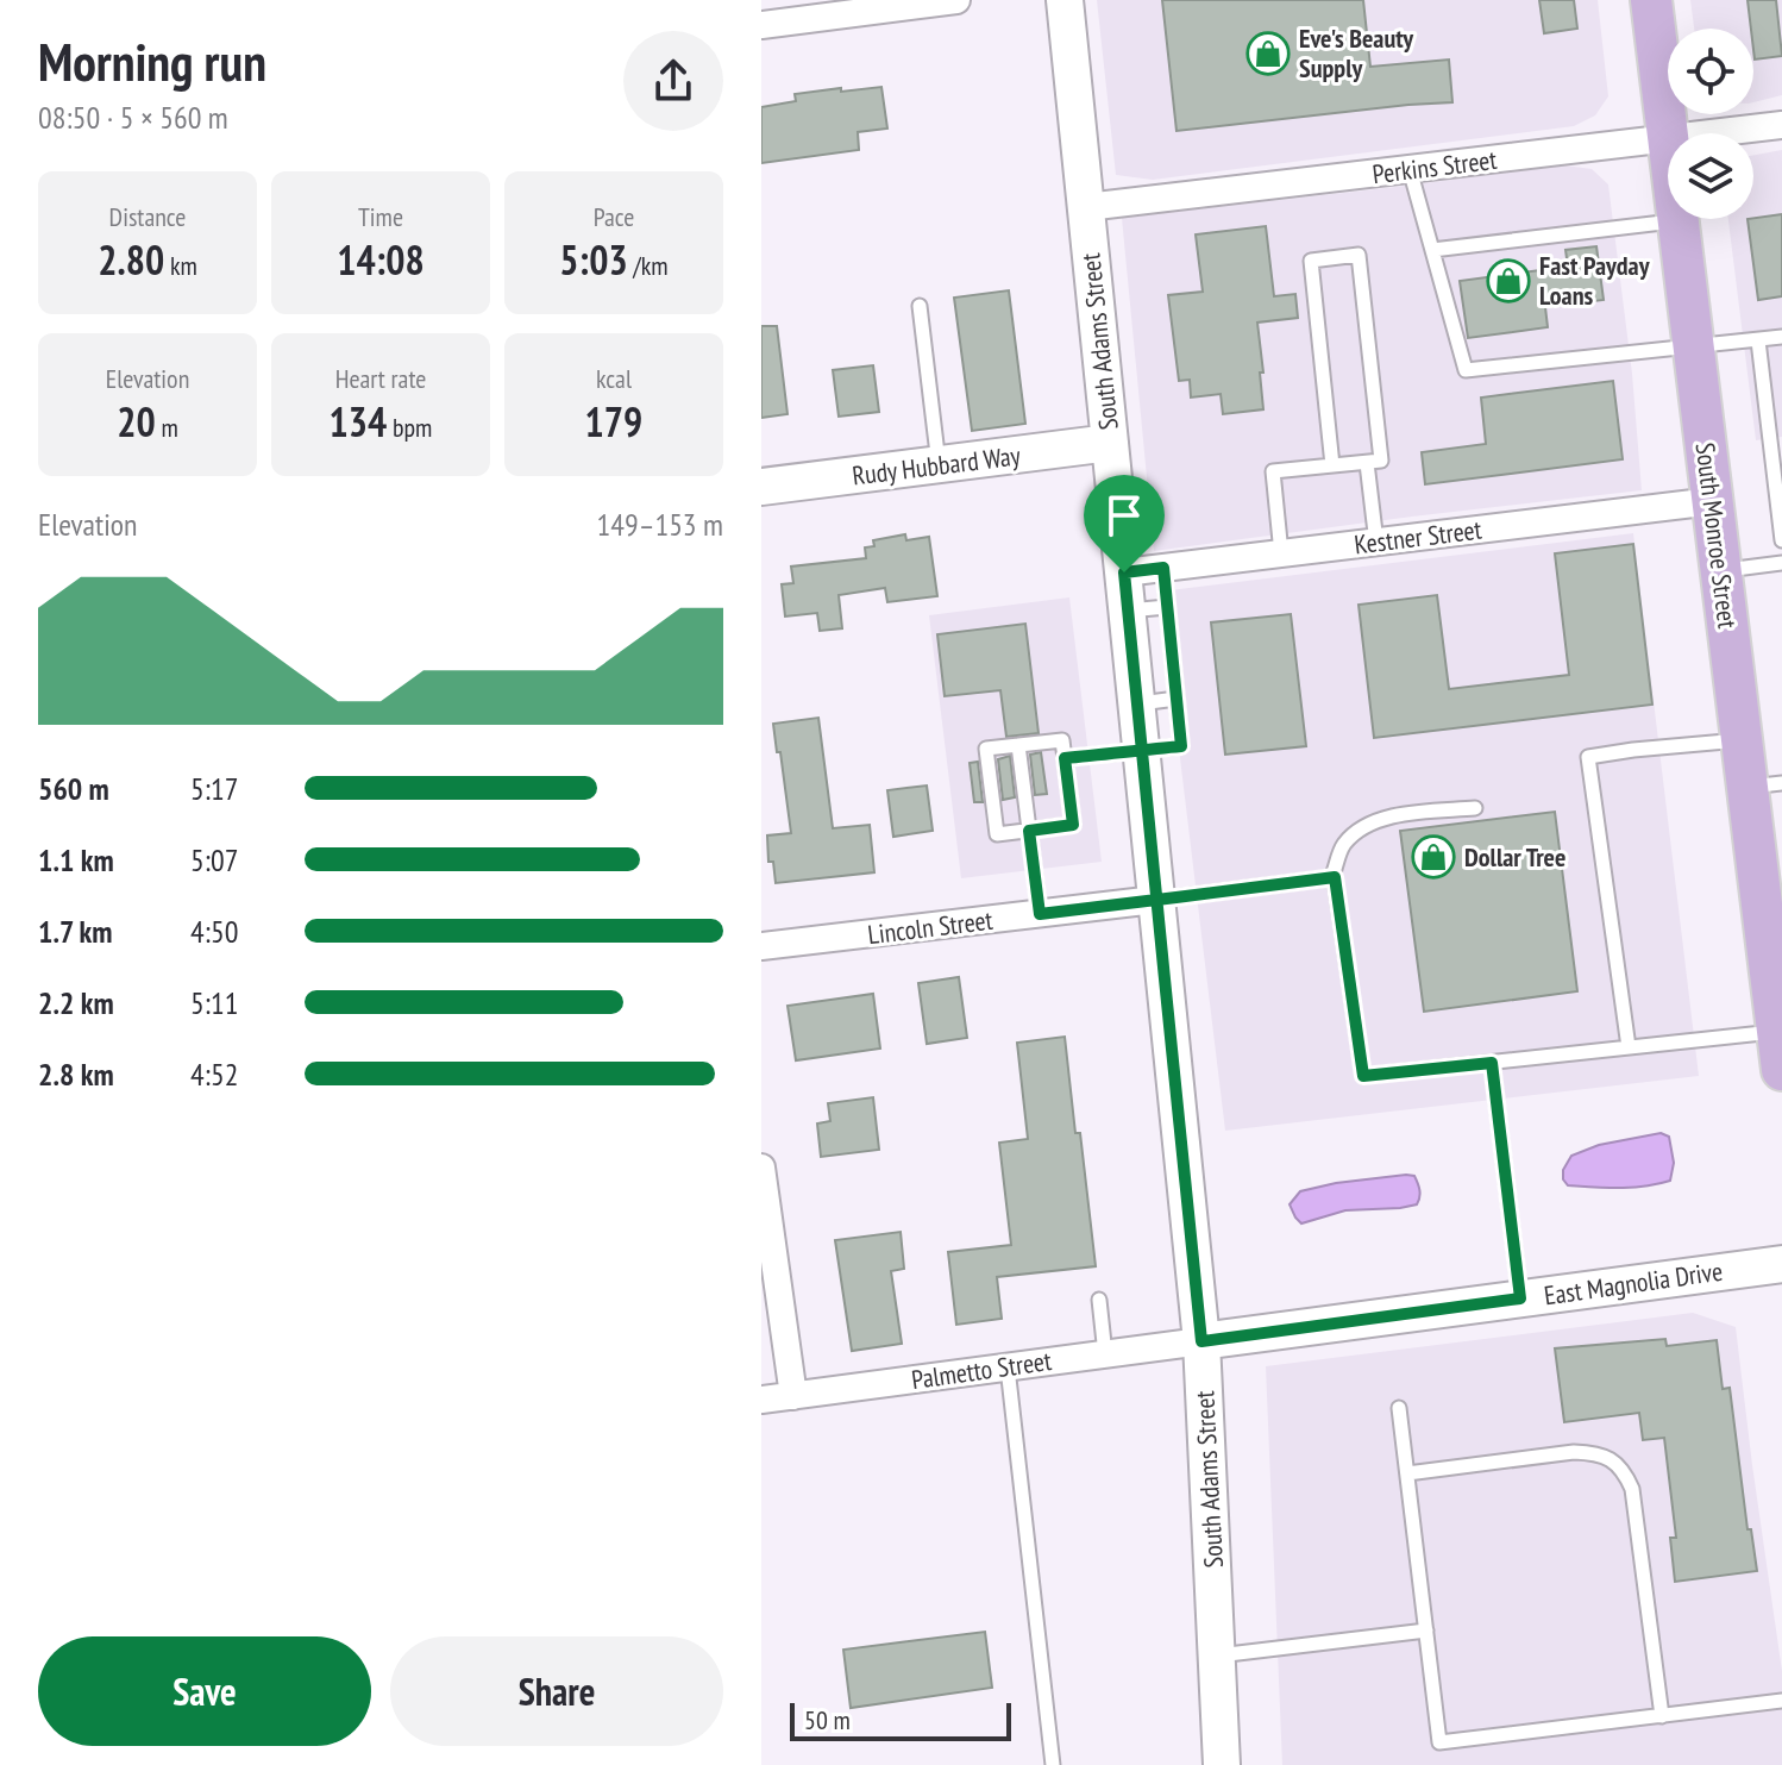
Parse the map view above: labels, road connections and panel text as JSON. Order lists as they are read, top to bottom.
{
  "streets": {
    "main road": [
      "South Adams Street",
      "Rudy Hubbard Way",
      "South Monroe Street",
      "East Magnolia Drive"
    ],
    "street": [
      "Perkins Street",
      "Kestner Street",
      "Lincoln Street",
      "Palmetto Street"
    ]
  },
  "crossings": [
    ["Perkins Street", "South Adams Street"],
    ["South Adams Street", "Rudy Hubbard Way"],
    ["South Adams Street", "Kestner Street"],
    ["South Adams Street", "Lincoln Street"],
    ["South Adams Street", "East Magnolia Drive"],
    ["South Adams Street", "Palmetto Street"],
    ["South Monroe Street", "Kestner Street"],
    ["East Magnolia Drive", "Palmetto Street"]
  ],
  "places": {
    "shop": ["Eve's Beauty Supply", "Fast Payday Loans", "Dollar Tree"]
  },
  "scale_bar": "50 m",
  "page": {
    "heading": ["Morning run", "08:50 · 5 × 560 m"],
    "stats": [
      ["Distance", "2.80 km"],
      ["Time", "14:08"],
      ["Pace", "5:03 /km"],
      ["Elevation", "20 m"],
      ["Heart rate", "134 bpm"],
      ["kcal", "179"]
    ],
    "chart": ["Elevation", "149–153 m"],
    "list": [
      {
        "name": "560 m",
        "note": "5:17"
      },
      {
        "name": "1.1 km",
        "note": "5:07"
      },
      {
        "name": "1.7 km",
        "note": "4:50"
      },
      {
        "name": "2.2 km",
        "note": "5:11"
      },
      {
        "name": "2.8 km",
        "note": "4:52"
      }
    ],
    "buttons": ["Save", "Share"],
    "scale": "50 m"
  }
}
